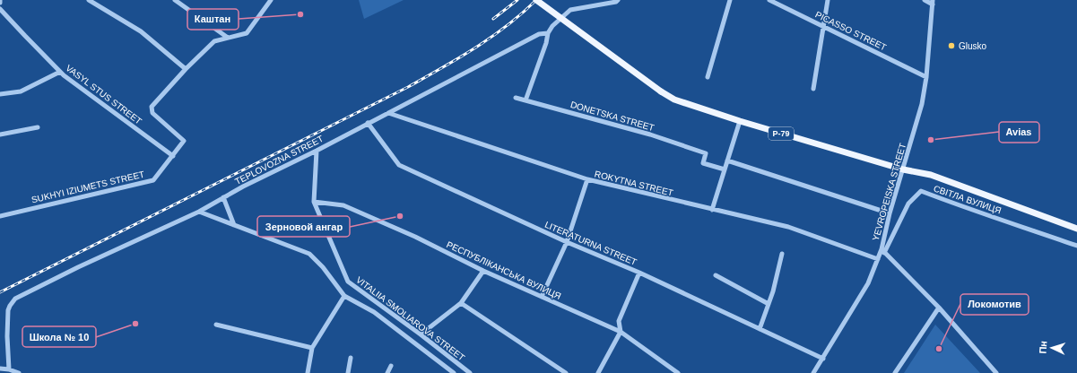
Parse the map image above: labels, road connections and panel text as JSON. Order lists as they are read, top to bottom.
{
  "streets": {
    "main road": ["Р-79"],
    "street": [
      "PICASSO STREET",
      "VASYL STUS STREET",
      "TEPLOVOZNA STREET",
      "ROKYTNA STREET",
      "SUKHYI IZIUMETS STREET",
      "YEVROPEISKA STREET",
      "СВІТЛА ВУЛИЦЯ",
      "LITERATURNA STREET",
      "РЕСПУБЛІКАНСЬКА ВУЛИЦЯ",
      "VITALIIA SMOLIAROVA STREET"
    ]
  },
  "crossings": [
    ["PICASSO STREET", "YEVROPEISKA STREET"],
    ["VASYL STUS STREET", "SUKHYI IZIUMETS STREET"],
    ["Р-79", "YEVROPEISKA STREET"],
    ["TEPLOVOZNA STREET", "ROKYTNA STREET"],
    ["TEPLOVOZNA STREET", "LITERATURNA STREET"],
    ["TEPLOVOZNA STREET", "VITALIIA SMOLIAROVA STREET"],
    ["ROKYTNA STREET", "YEVROPEISKA STREET"],
    ["YEVROPEISKA STREET", "СВІТЛА ВУЛИЦЯ"],
    ["YEVROPEISKA STREET", "LITERATURNA STREET"],
    ["РЕСПУБЛІКАНСЬКА ВУЛИЦЯ", "VITALIIA SMOLIAROVA STREET"]
  ],
  "places": [
    "Каштан",
    "Glusko",
    "Avias",
    "Зерновой ангар",
    "Школа № 10",
    "Локомотив"
  ],
  "north": "left"
}
